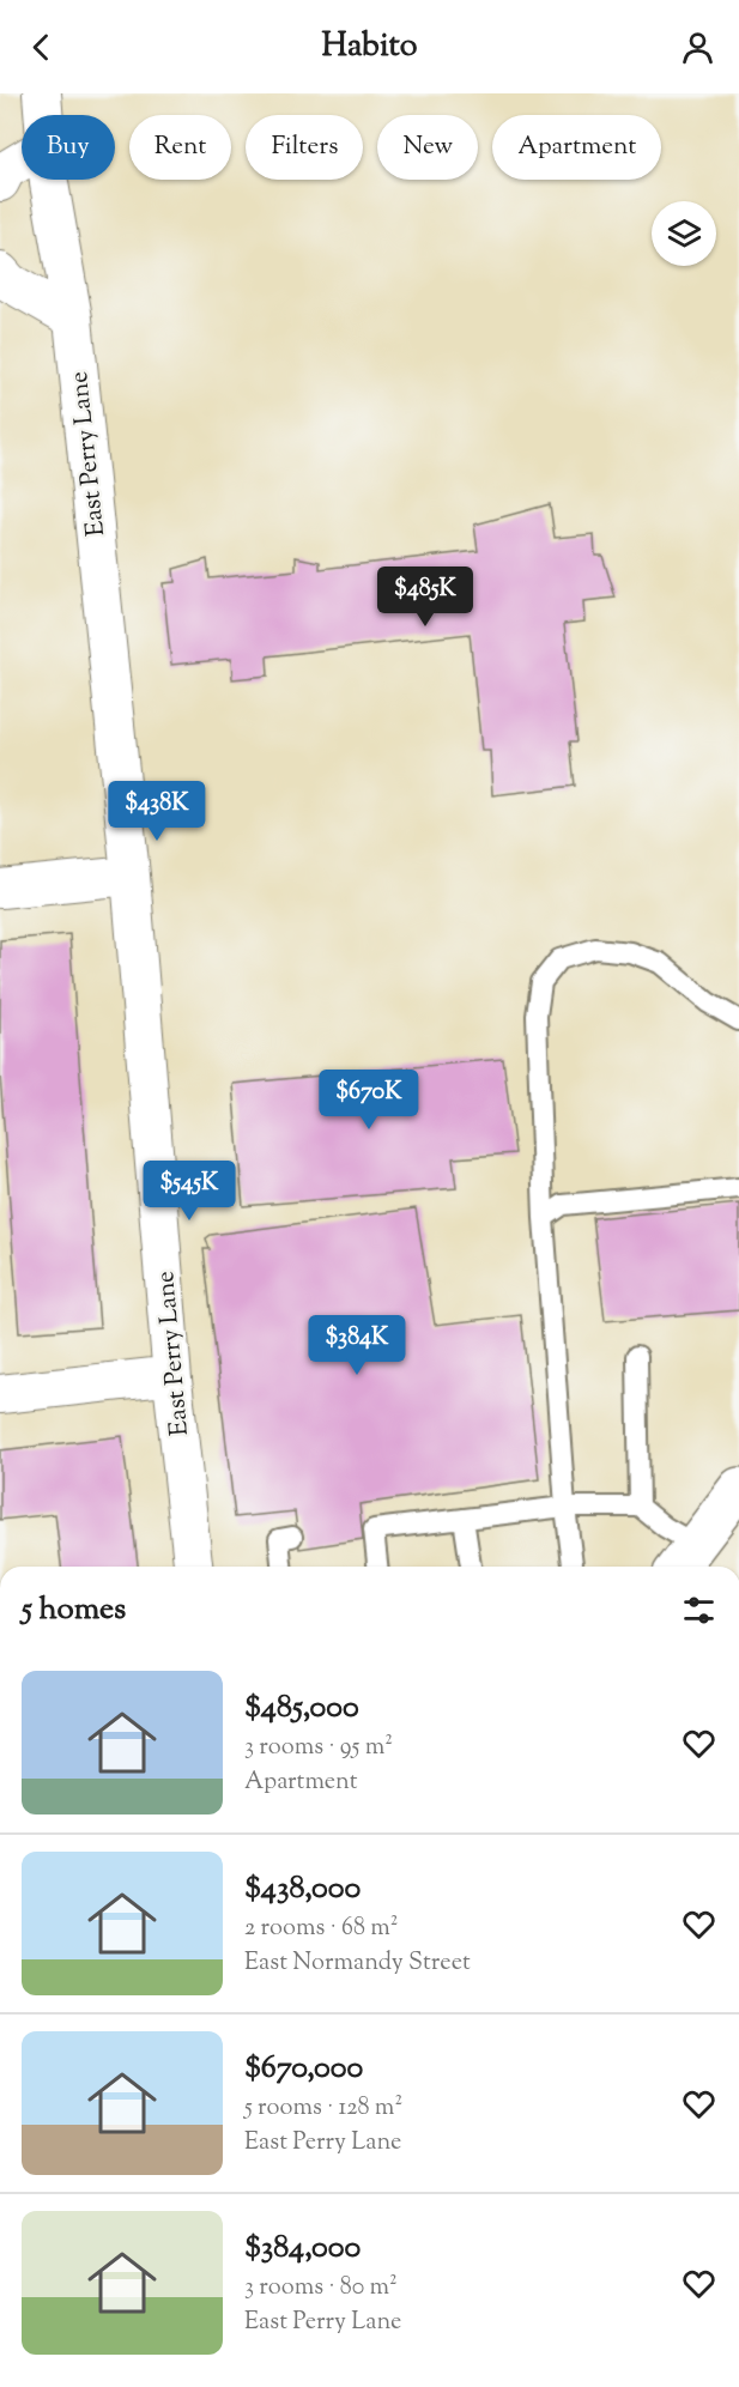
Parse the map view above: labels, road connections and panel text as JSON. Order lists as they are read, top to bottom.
{
  "streets": {
    "street": ["East Perry Lane"]
  },
  "page": {
    "header": "Habito",
    "chip": [
      "Buy",
      "Rent",
      "Filters",
      "New",
      "Apartment"
    ],
    "price": [
      "$485K",
      "$438K",
      "$670K",
      "$545K",
      "$384K"
    ],
    "heading": "5 homes",
    "list": [
      {
        "name": "$485,000",
        "note": "3 rooms · 95 m² · Apartment"
      },
      {
        "name": "$438,000",
        "note": "2 rooms · 68 m² · East Normandy Street"
      },
      {
        "name": "$670,000",
        "note": "5 rooms · 128 m² · East Perry Lane"
      },
      {
        "name": "$384,000",
        "note": "3 rooms · 80 m² · East Perry Lane"
      }
    ]
  }
}
